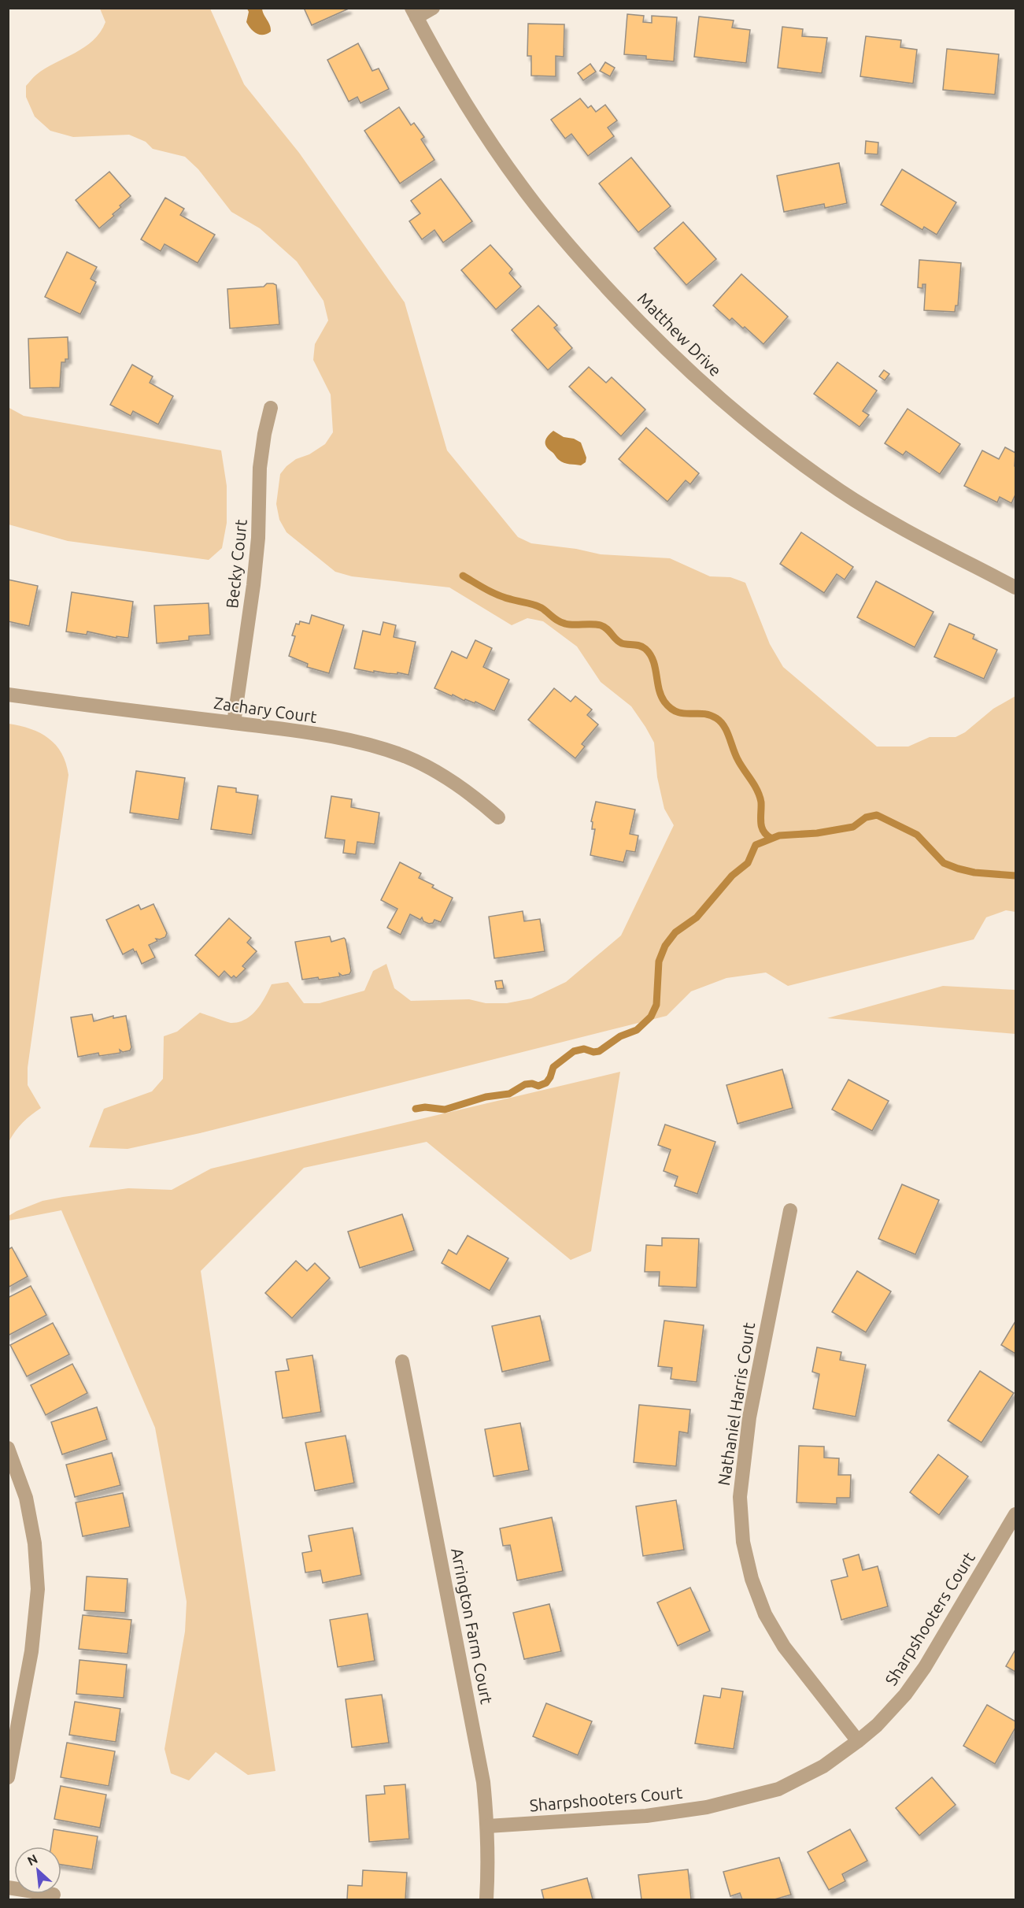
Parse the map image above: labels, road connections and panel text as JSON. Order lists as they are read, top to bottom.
{
  "streets": {
    "street": [
      "Matthew Drive",
      "Becky Court",
      "Zachary Court",
      "Nathaniel Harris Court",
      "Sharpshooters Court",
      "Arrington Farm Court"
    ]
  },
  "crossings": [
    ["Becky Court", "Zachary Court"],
    ["Nathaniel Harris Court", "Sharpshooters Court"],
    ["Sharpshooters Court", "Arrington Farm Court"]
  ],
  "north": "top left"
}
